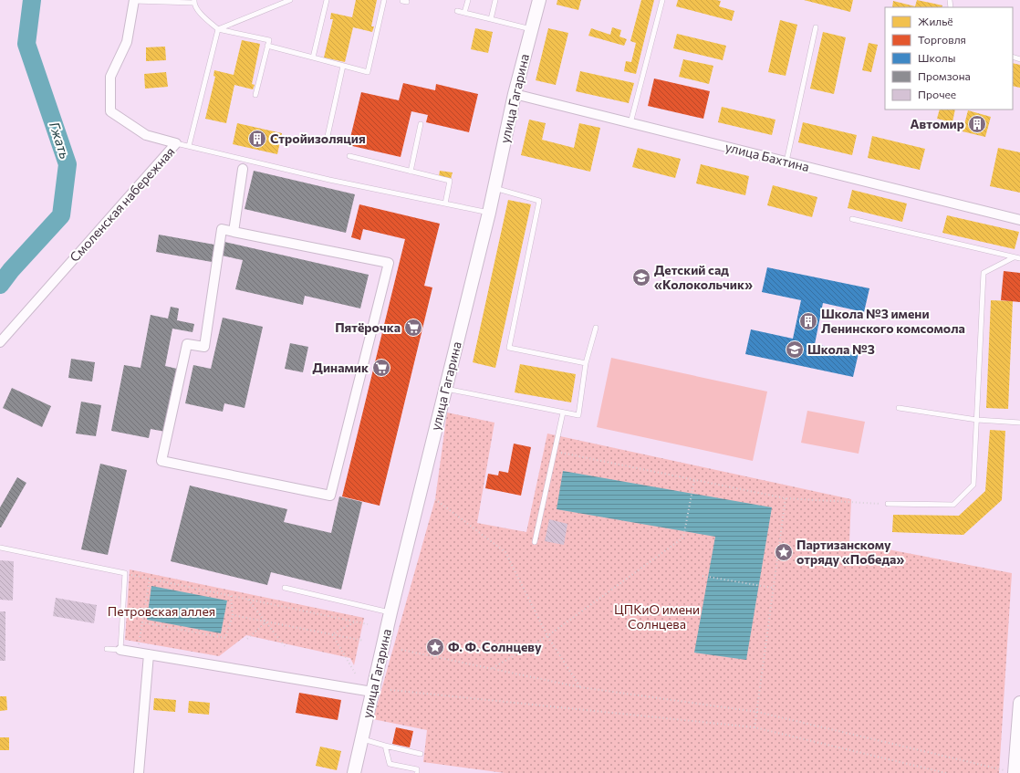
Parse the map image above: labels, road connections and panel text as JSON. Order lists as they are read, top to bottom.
{
  "streets": {
    "main road": ["улица Гагарина"],
    "street": ["улица Бахтина", "Смоленская набережная"]
  },
  "crossings": [
    ["улица Гагарина", "улица Бахтина"]
  ],
  "water": ["Гжать"],
  "parks": ["ЦПКиО имени Солнцева", "Петровская аллея"],
  "places": {
    "building": ["Автомир", "Стройизоляция", "Школа №3 имени Ленинского комсомола"],
    "school or university": ["Детский сад «Колокольчик»", "Школа №3"],
    "supermarket": ["Пятёрочка", "Динамик"],
    "place": ["Партизанскому отряду «Победа»", "Ф. Ф. Солнцеву"]
  },
  "legend": [
    "Жильё",
    "Торговля",
    "Школы",
    "Промзона",
    "Прочее"
  ]
}
